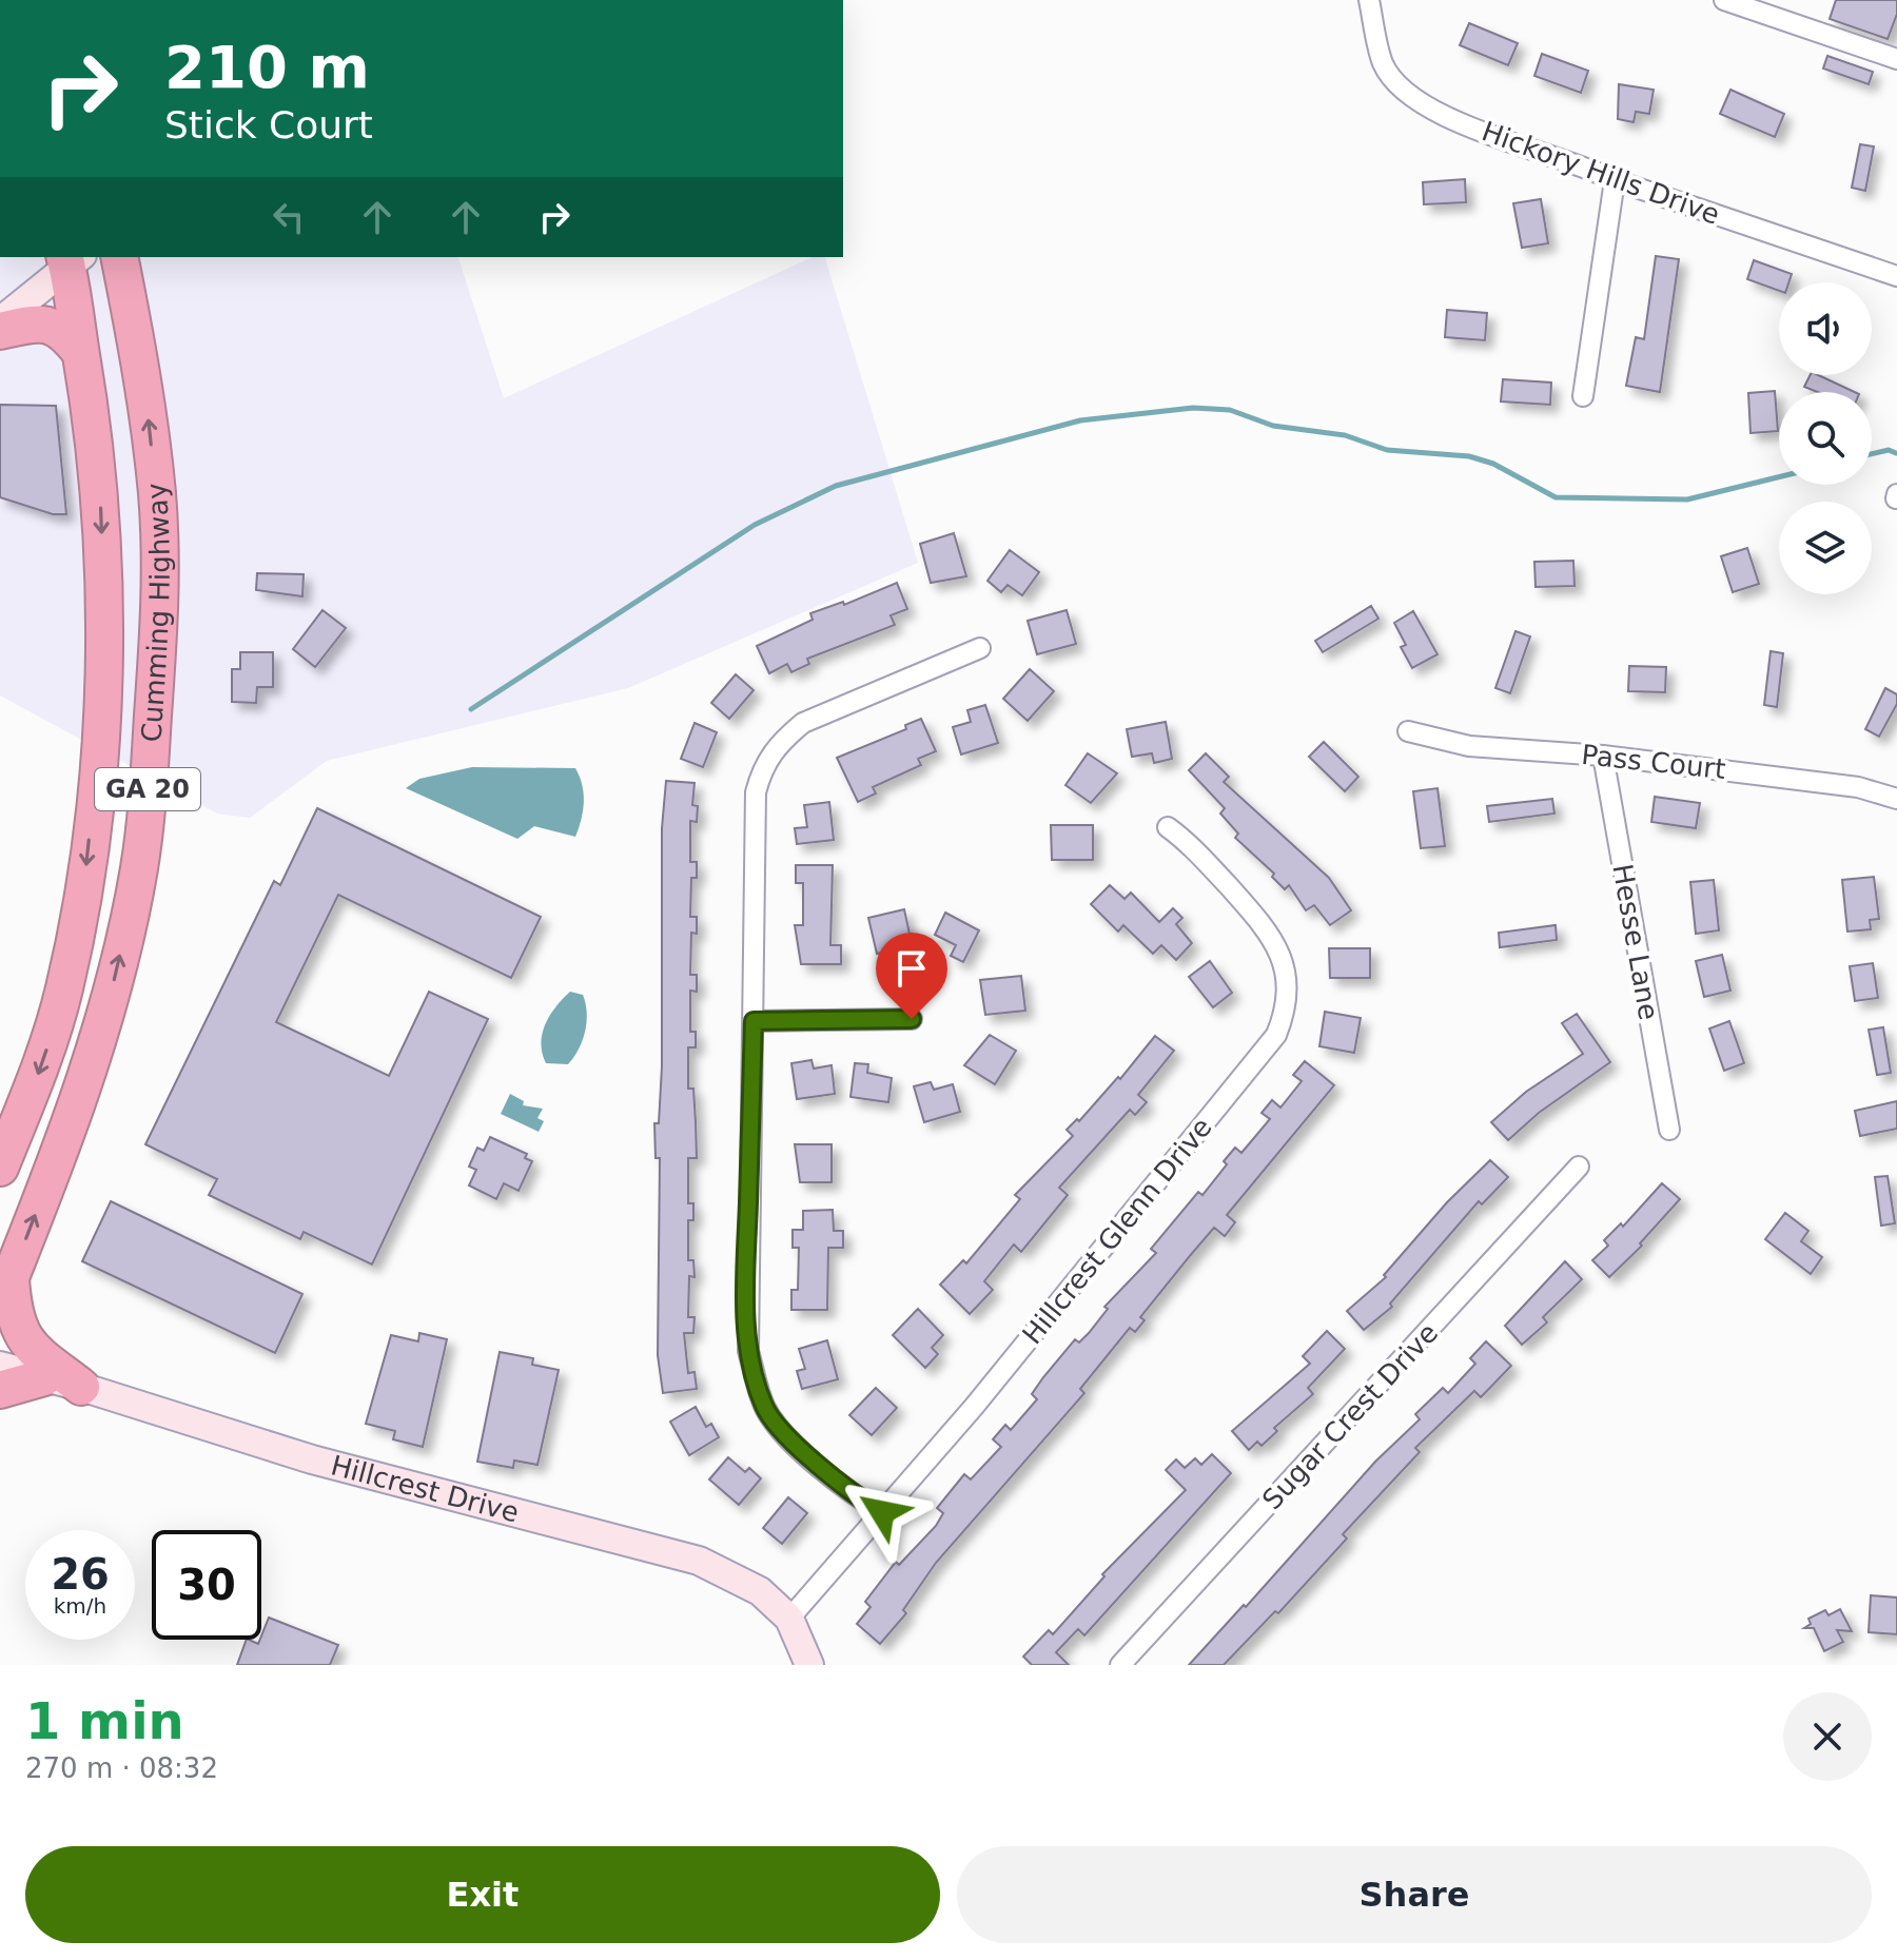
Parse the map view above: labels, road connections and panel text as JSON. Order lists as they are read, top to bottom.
{
  "streets": {
    "highway": ["Cumming Highway", "GA 20"],
    "street": [
      "Hickory Hills Drive",
      "Pass Court",
      "Hesse Lane",
      "Hillcrest Glenn Drive",
      "Sugar Crest Drive",
      "Hillcrest Drive"
    ]
  },
  "crossings": [
    ["Pass Court", "Hesse Lane"],
    ["Hillcrest Glenn Drive", "Hillcrest Drive"]
  ],
  "page": {
    "turn": ["210 m", "Stick Court"],
    "speed": "26 km/h",
    "limit": "30",
    "heading": ["1 min", "270 m · 08:32"],
    "buttons": ["Exit", "Share"]
  }
}
